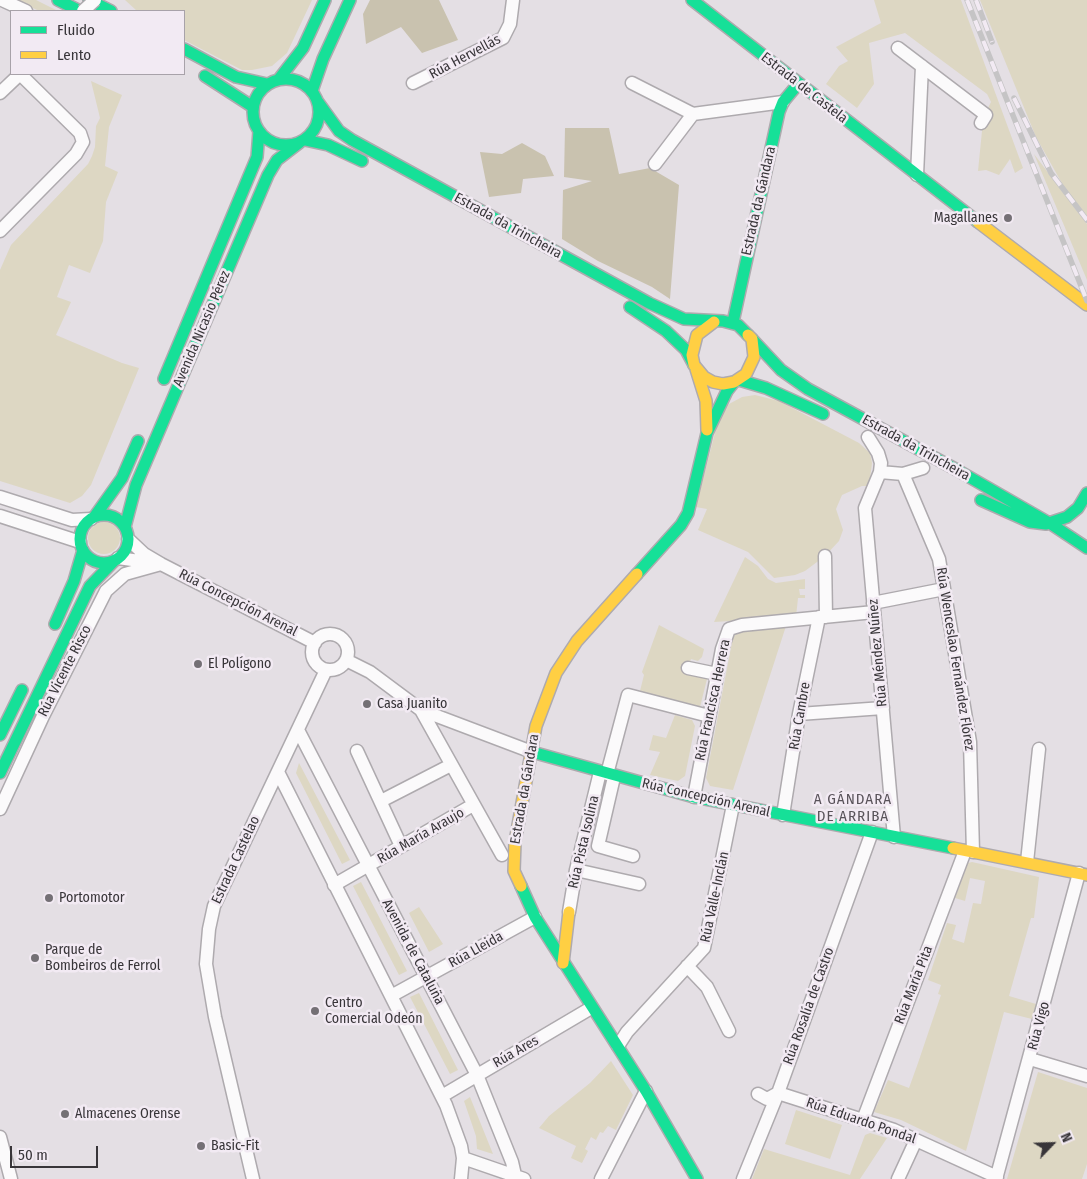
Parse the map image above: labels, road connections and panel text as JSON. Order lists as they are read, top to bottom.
{
  "streets": {
    "main road": [
      "Estrada de Castela",
      "Estrada da Gándara",
      "Estrada da Trincheira",
      "Avenida Nicasio Pérez",
      "Rúa Concepción Arenal"
    ],
    "street": [
      "Rúa Hervellás",
      "Rúa Méndez Núñez",
      "Rúa Wenceslao Fernández Flórez",
      "Rúa Vicente Risco",
      "Rúa Francisca Herrera",
      "Rúa Cambre",
      "Rúa María Araujo",
      "Rúa Pista Isolina",
      "Estrada Castelao",
      "Rúa Valle-Inclán",
      "Rúa Lleida",
      "Avenida de Cataluña",
      "Rúa María Pita",
      "Rúa Rosalía de Castro",
      "Rúa Vigo",
      "Rúa Ares",
      "Rúa Eduardo Pondal"
    ]
  },
  "crossings": [
    ["Estrada de Castela", "Estrada da Gándara"],
    ["Estrada da Gándara", "Estrada da Trincheira"],
    ["Estrada da Gándara", "Rúa Concepción Arenal"],
    ["Estrada da Gándara", "Rúa Valle-Inclán"],
    ["Estrada da Gándara", "Rúa Lleida"],
    ["Estrada da Gándara", "Rúa Ares"],
    ["Estrada da Trincheira", "Avenida Nicasio Pérez"],
    ["Rúa Concepción Arenal", "Rúa Méndez Núñez"],
    ["Rúa Concepción Arenal", "Rúa Wenceslao Fernández Flórez"],
    ["Rúa Concepción Arenal", "Rúa Vicente Risco"],
    ["Rúa Concepción Arenal", "Rúa Francisca Herrera"],
    ["Rúa Concepción Arenal", "Rúa Cambre"],
    ["Rúa Concepción Arenal", "Rúa Pista Isolina"],
    ["Rúa Concepción Arenal", "Estrada Castelao"],
    ["Rúa Concepción Arenal", "Rúa Valle-Inclán"],
    ["Rúa Concepción Arenal", "Rúa María Pita"],
    ["Rúa Concepción Arenal", "Rúa Rosalía de Castro"],
    ["Rúa Concepción Arenal", "Rúa Vigo"],
    ["Rúa Méndez Núñez", "Rúa Francisca Herrera"],
    ["Rúa Wenceslao Fernández Flórez", "Rúa Francisca Herrera"],
    ["Rúa Wenceslao Fernández Flórez", "Rúa María Pita"],
    ["Rúa Francisca Herrera", "Rúa Cambre"],
    ["Rúa María Araujo", "Avenida de Cataluña"],
    ["Estrada Castelao", "Avenida de Cataluña"],
    ["Rúa Lleida", "Avenida de Cataluña"],
    ["Avenida de Cataluña", "Rúa Ares"],
    ["Rúa María Pita", "Rúa Eduardo Pondal"],
    ["Rúa Rosalía de Castro", "Rúa Eduardo Pondal"],
    ["Rúa Vigo", "Rúa Eduardo Pondal"]
  ],
  "districts": ["A GÁNDARA DE ARRIBA"],
  "places": [
    "Magallanes",
    "El Polígono",
    "Casa Juanito",
    "Portomotor",
    "Parque de Bombeiros de Ferrol",
    "Centro Comercial Odeón",
    "Almacenes Orense",
    "Basic-Fit"
  ],
  "legend": ["Fluido", "Lento"],
  "scale_bar": "50 m",
  "north": "top right"
}
